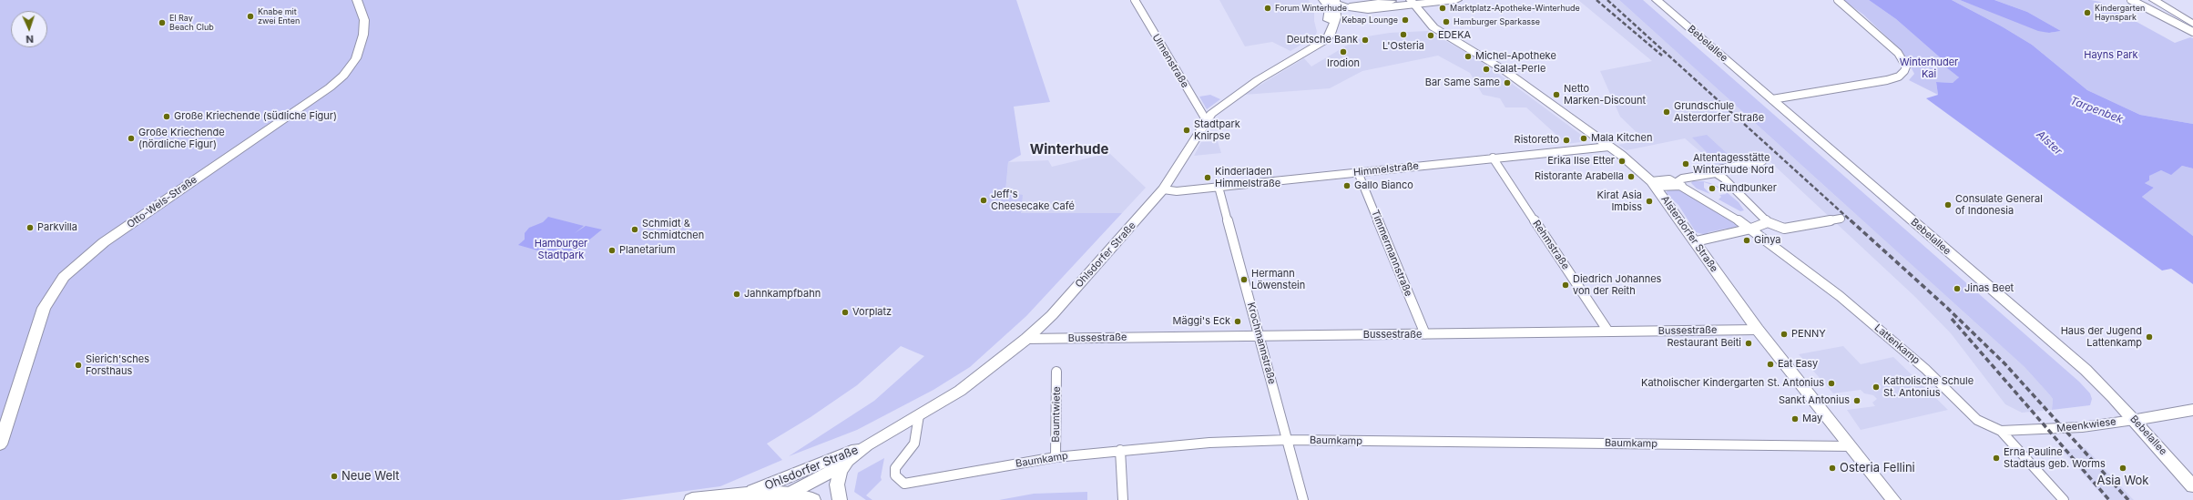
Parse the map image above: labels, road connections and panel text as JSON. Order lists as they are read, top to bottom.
{
  "streets": {
    "street": [
      "Bebelallee",
      "Ulmenstraße",
      "Himmelstraße",
      "Otto-Wels-Straße",
      "Alsterdorfer Straße",
      "Rehmstraße",
      "Timmermannstraße",
      "Ohlsdorfer Straße",
      "Bussestraße",
      "Krochmannstraße",
      "Lattenkamp",
      "Baumtwiete",
      "Meenkwiese",
      "Baumkamp"
    ]
  },
  "crossings": [
    ["Bebelallee", "Meenkwiese"],
    ["Ulmenstraße", "Ohlsdorfer Straße"],
    ["Himmelstraße", "Alsterdorfer Straße"],
    ["Himmelstraße", "Rehmstraße"],
    ["Himmelstraße", "Timmermannstraße"],
    ["Himmelstraße", "Ohlsdorfer Straße"],
    ["Himmelstraße", "Krochmannstraße"],
    ["Alsterdorfer Straße", "Bussestraße"],
    ["Alsterdorfer Straße", "Baumkamp"],
    ["Rehmstraße", "Bussestraße"],
    ["Timmermannstraße", "Bussestraße"],
    ["Ohlsdorfer Straße", "Bussestraße"],
    ["Ohlsdorfer Straße", "Baumkamp"],
    ["Bussestraße", "Krochmannstraße"],
    ["Krochmannstraße", "Baumkamp"],
    ["Lattenkamp", "Meenkwiese"],
    ["Baumtwiete", "Baumkamp"]
  ],
  "districts": ["Winterhude"],
  "water": ["Tarpenbek", "Alster"],
  "parks": ["Hayns Park", "Winterhuder Kai", "Hamburger Stadtpark"],
  "places": [
    "Forum Winterhude",
    "Marktplatz-Apotheke-Winterhude",
    "Kindergarten Haynspark",
    "Knabe mit zwei Enten",
    "Kebap Lounge",
    "Hamburger Sparkasse",
    "El Ray Beach Club",
    "L'Osteria",
    "EDEKA",
    "Deutsche Bank",
    "Irodion",
    "Michel-Apotheke",
    "Salat-Perle",
    "Bar Same Same",
    "Netto Marken-Discount",
    "Grundschule Alsterdorfer Straße",
    "Große Kriechende (südliche Figur)",
    "Stadtpark Knirpse",
    "Große Kriechende (nördliche Figur)",
    "Mala Kitchen",
    "Ristoretto",
    "Erika Ilse Etter",
    "Altentagesstätte Winterhude Nord",
    "Ristorante Arabella",
    "Kinderladen Himmelstraße",
    "Gallo Bianco",
    "Rundbunker",
    "Jeff's Cheesecake Café",
    "Kirat Asia Imbiss",
    "Consulate General of Indonesia",
    "Parkvilla",
    "Schmidt & Schmidtchen",
    "Ginya",
    "Planetarium",
    "Hermann Löwenstein",
    "Diedrich Johannes von der Reith",
    "Jinas Beet",
    "Jahnkampfbahn",
    "Vorplatz",
    "Mäggi's Eck",
    "PENNY",
    "Haus der Jugend Lattenkamp",
    "Restaurant Beiti",
    "Eat Easy",
    "Sierich'sches Forsthaus",
    "Katholischer Kindergarten St. Antonius",
    "Katholische Schule St. Antonius",
    "Sankt Antonius",
    "May",
    "Erna Pauline Stadtaus geb. Worms",
    "Osteria Fellini",
    "Asia Wok",
    "Neue Welt"
  ],
  "north": "bottom"
}
